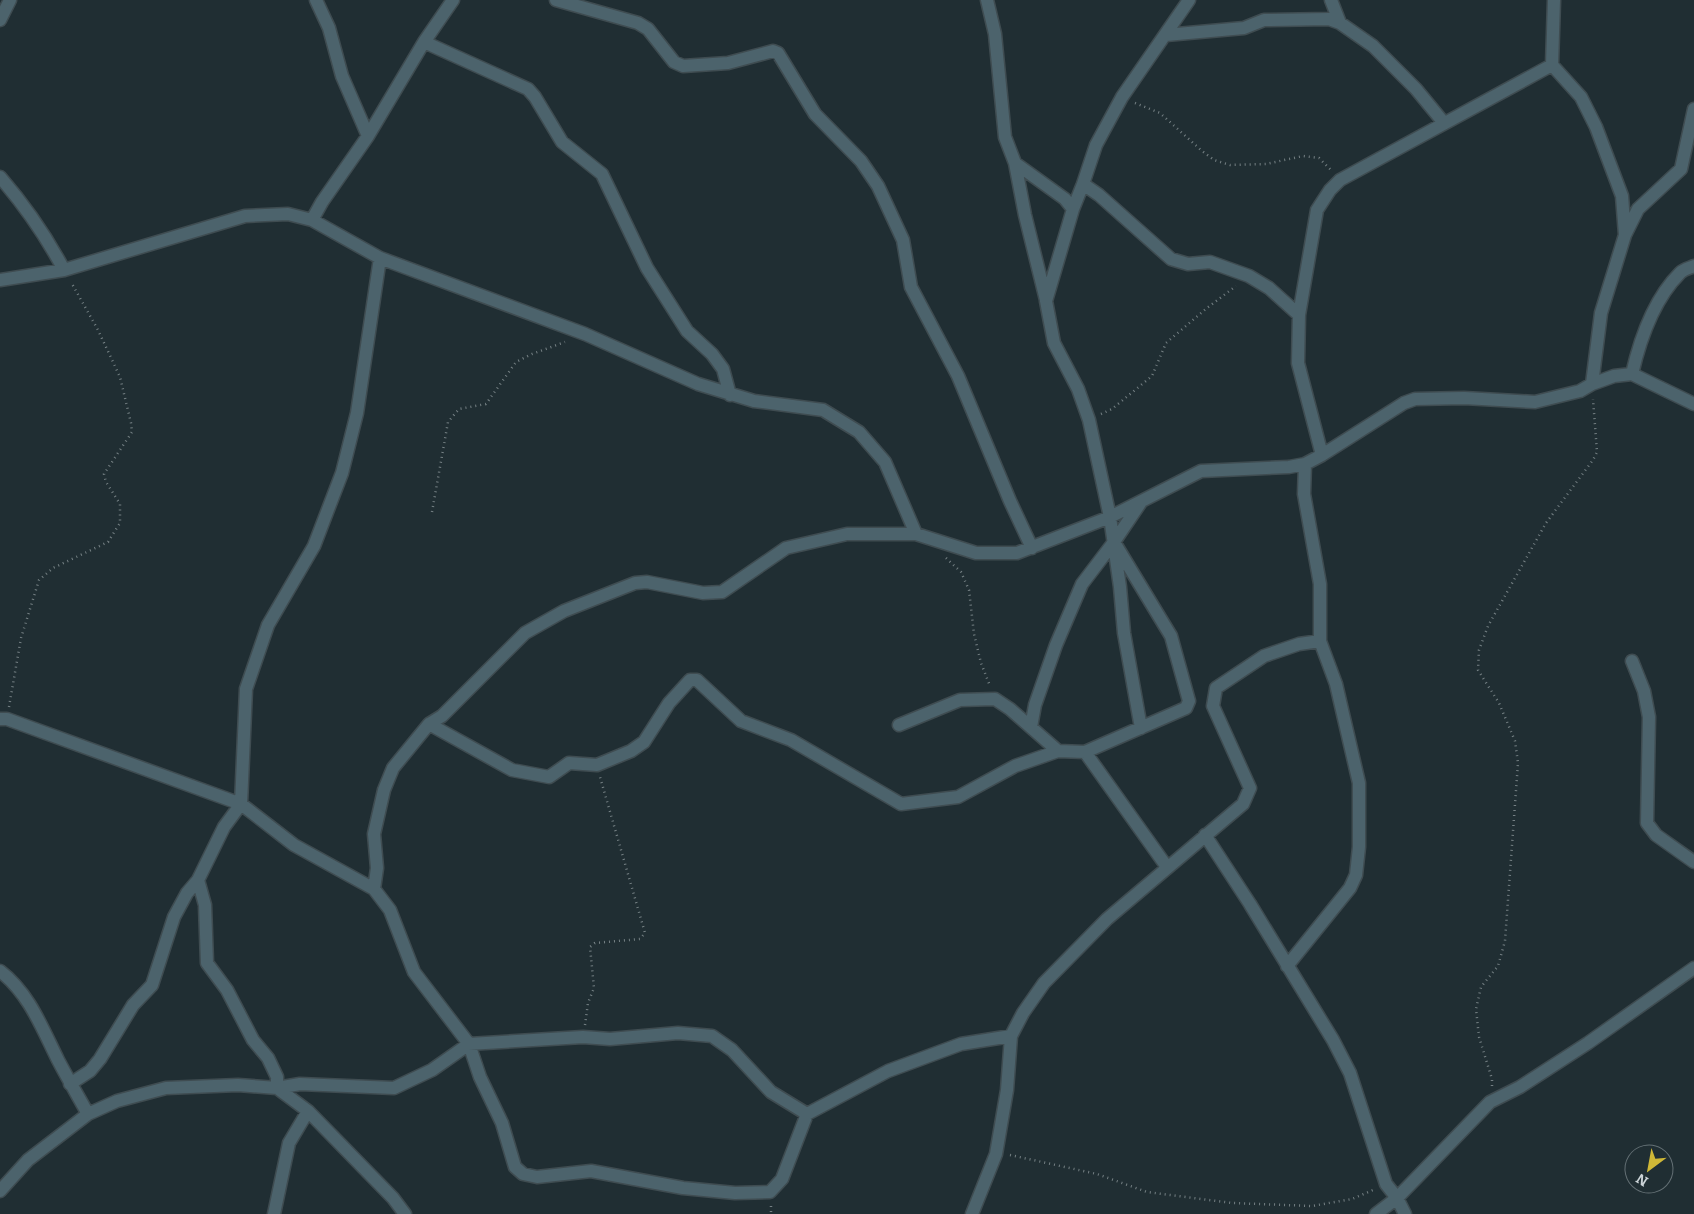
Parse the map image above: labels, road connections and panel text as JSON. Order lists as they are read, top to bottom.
{
  "north": "bottom left"
}
